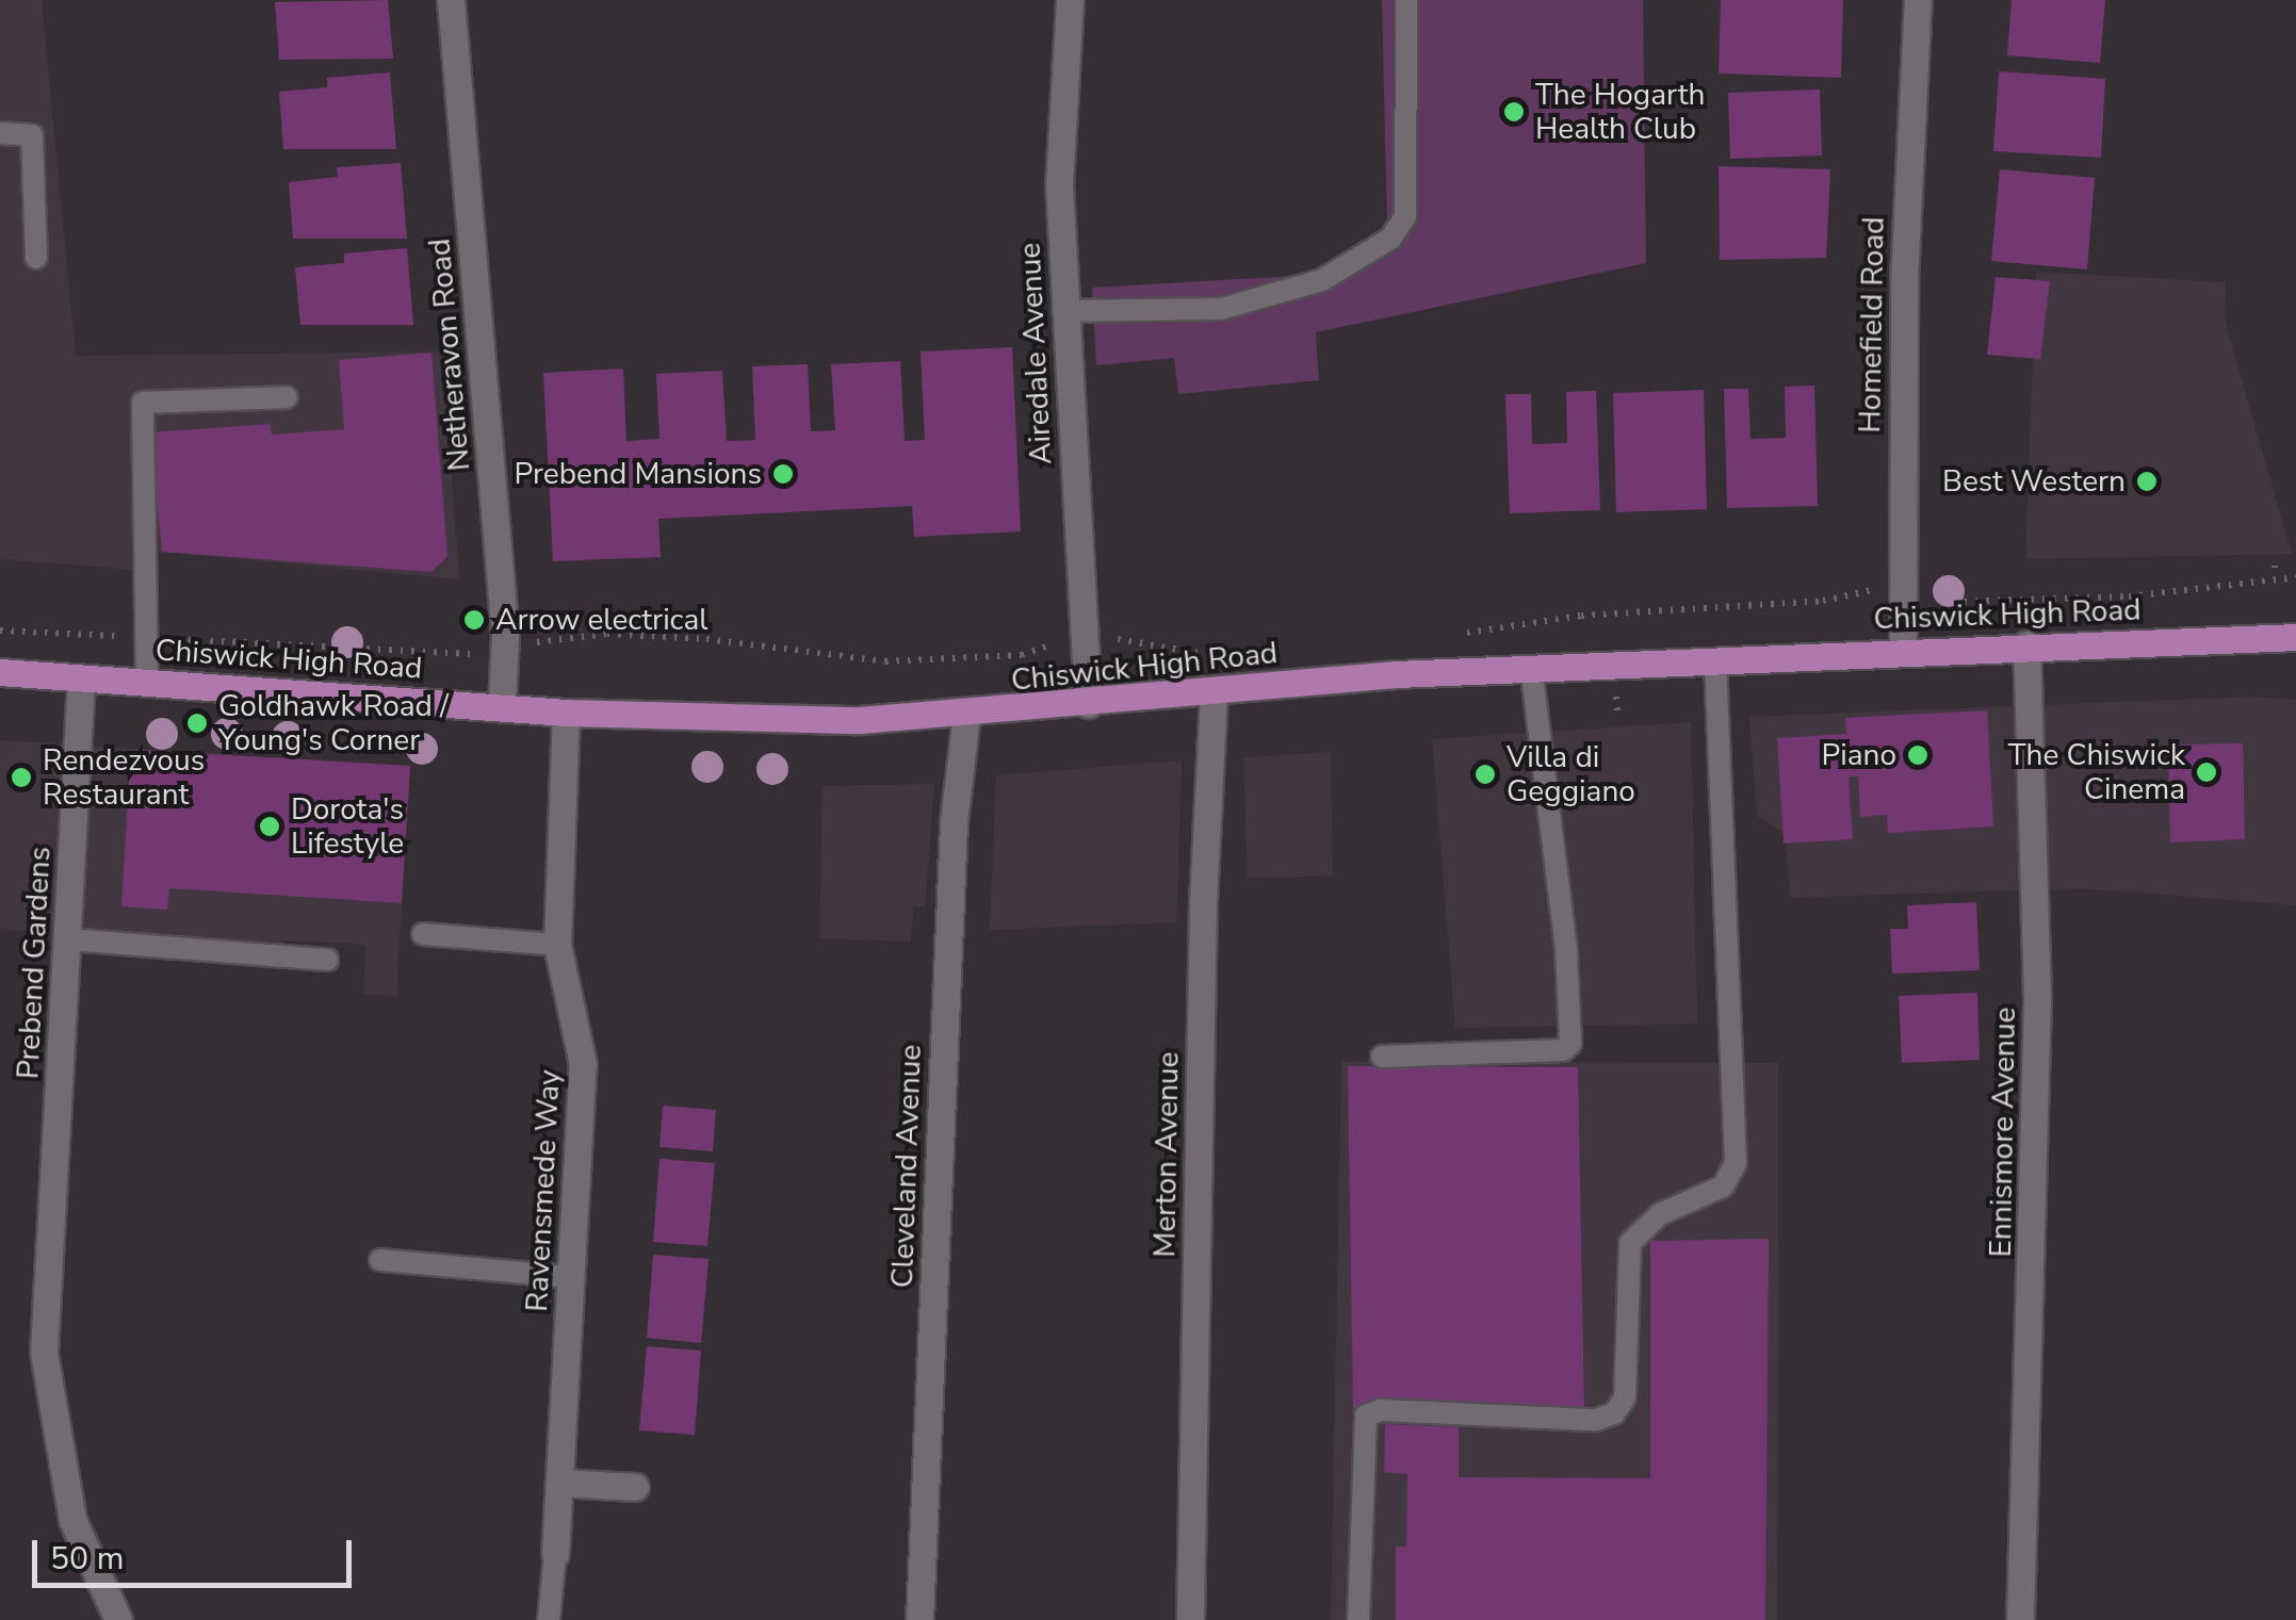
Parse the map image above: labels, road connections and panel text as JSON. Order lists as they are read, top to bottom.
{
  "streets": {
    "main road": ["Chiswick High Road"],
    "street": [
      "Homefield Road",
      "Airedale Avenue",
      "Netheravon Road",
      "Prebend Gardens",
      "Ennismore Avenue",
      "Merton Avenue",
      "Cleveland Avenue",
      "Ravensmede Way"
    ]
  },
  "crossings": [
    ["Homefield Road", "Chiswick High Road"],
    ["Airedale Avenue", "Chiswick High Road"],
    ["Netheravon Road", "Chiswick High Road"],
    ["Chiswick High Road", "Prebend Gardens"],
    ["Chiswick High Road", "Ennismore Avenue"],
    ["Chiswick High Road", "Merton Avenue"],
    ["Chiswick High Road", "Cleveland Avenue"],
    ["Chiswick High Road", "Ravensmede Way"]
  ],
  "places": [
    "The Hogarth Health Club",
    "Prebend Mansions",
    "Best Western",
    "Arrow electrical",
    "Goldhawk Road / Young's Corner",
    "Piano",
    "The Chiswick Cinema",
    "Villa di Geggiano",
    "Rendezvous Restaurant",
    "Dorota's Lifestyle"
  ],
  "scale_bar": "50 m"
}
